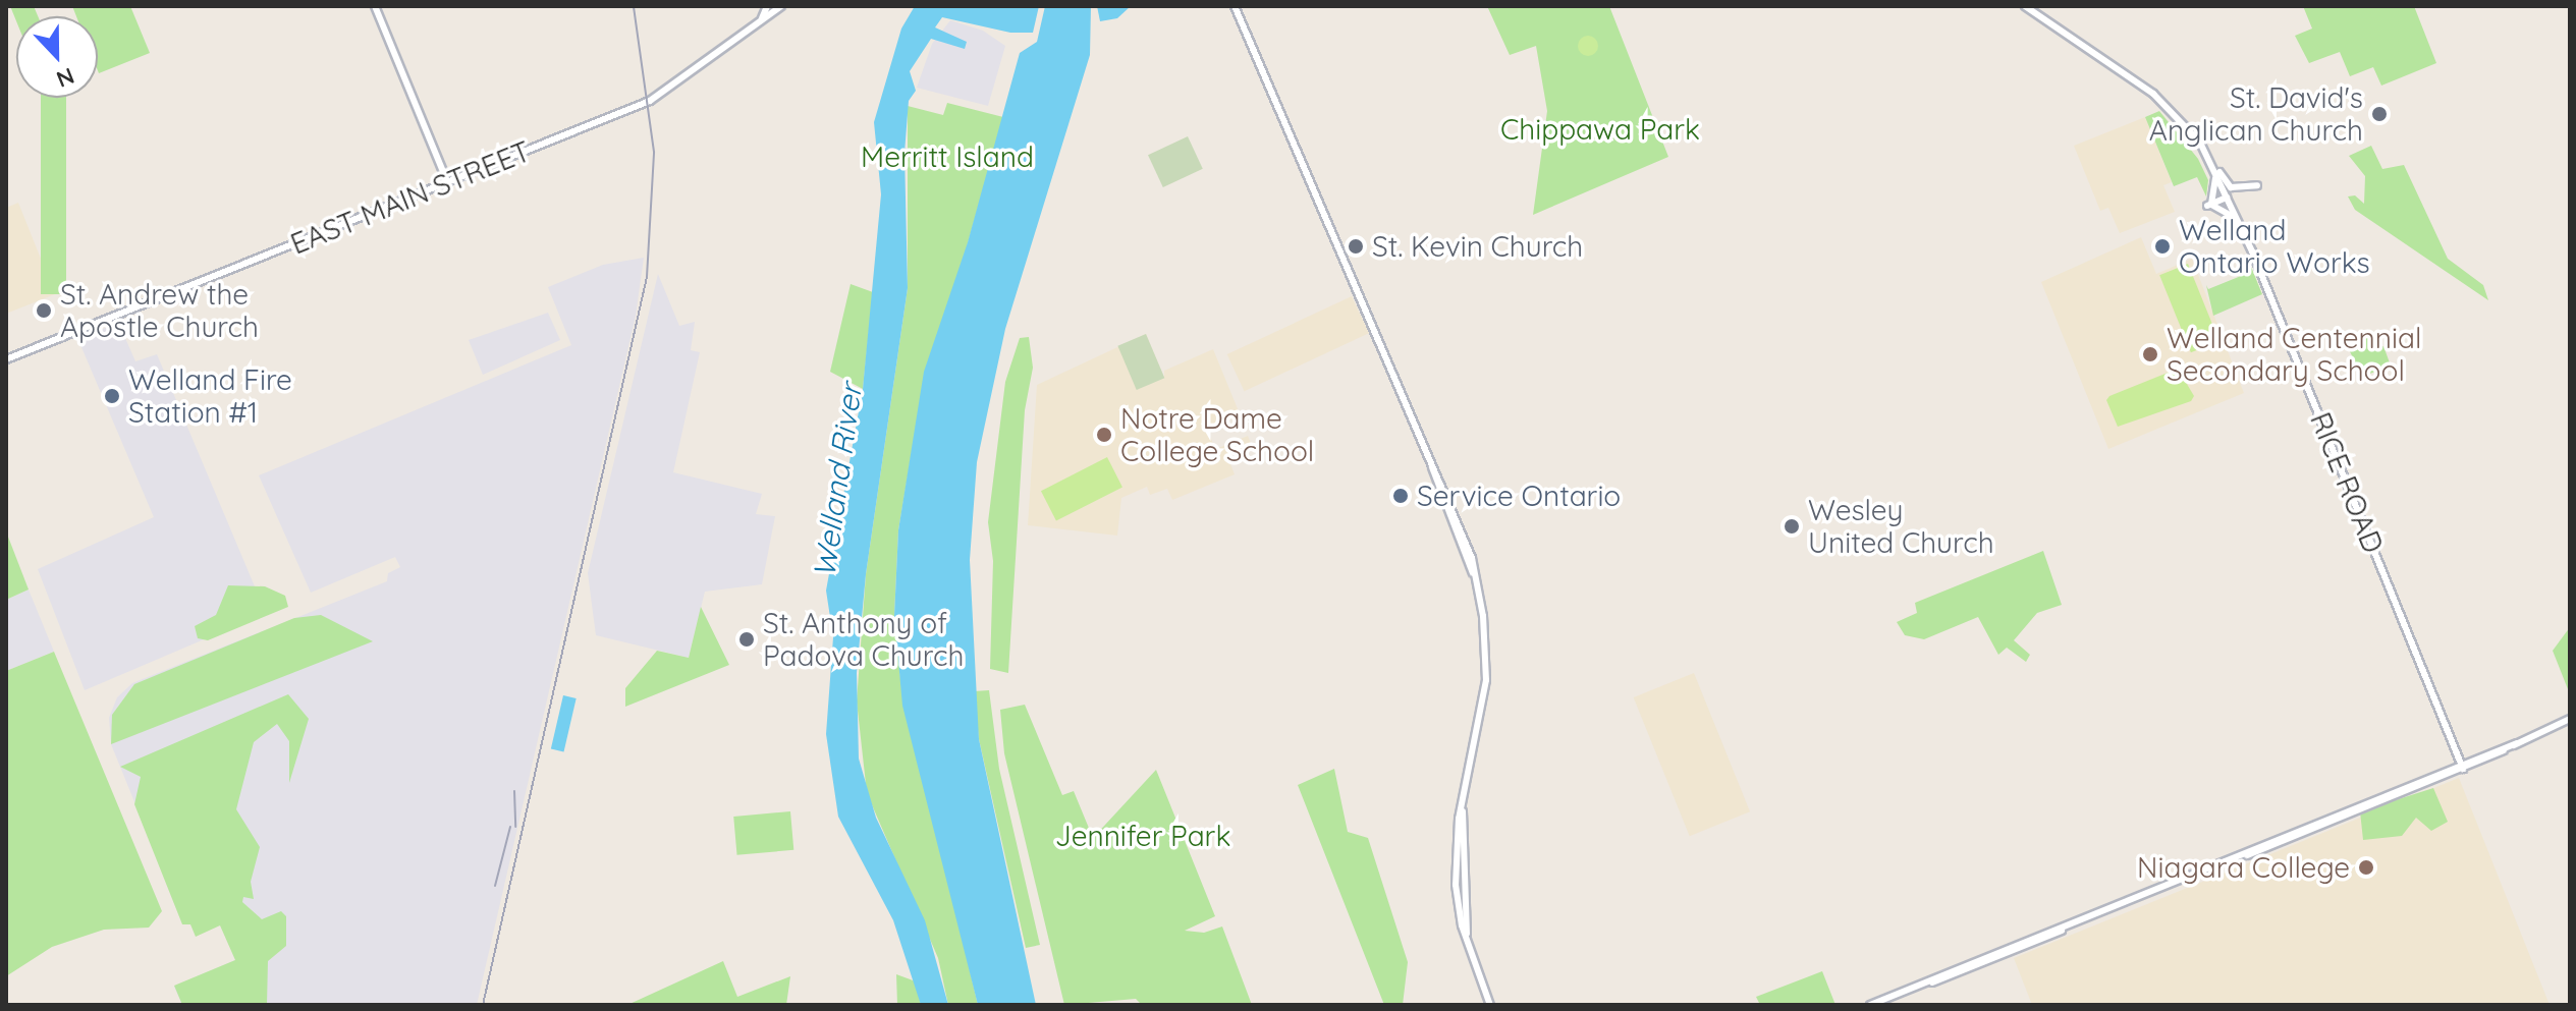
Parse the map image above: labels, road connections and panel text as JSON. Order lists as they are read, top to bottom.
{
  "streets": {
    "main road": ["EAST MAIN STREET", "RICE ROAD"]
  },
  "water": ["Welland River"],
  "parks": ["Chippawa Park", "Merritt Island", "Jennifer Park"],
  "places": [
    "St. David's Anglican Church",
    "St. Kevin Church",
    "Welland Ontario Works",
    "St. Andrew the Apostle Church",
    "Welland Centennial Secondary School",
    "Welland Fire Station #1",
    "Notre Dame College School",
    "Service Ontario",
    "Wesley United Church",
    "St. Anthony of Padova Church",
    "Niagara College"
  ],
  "north": "bottom"
}
